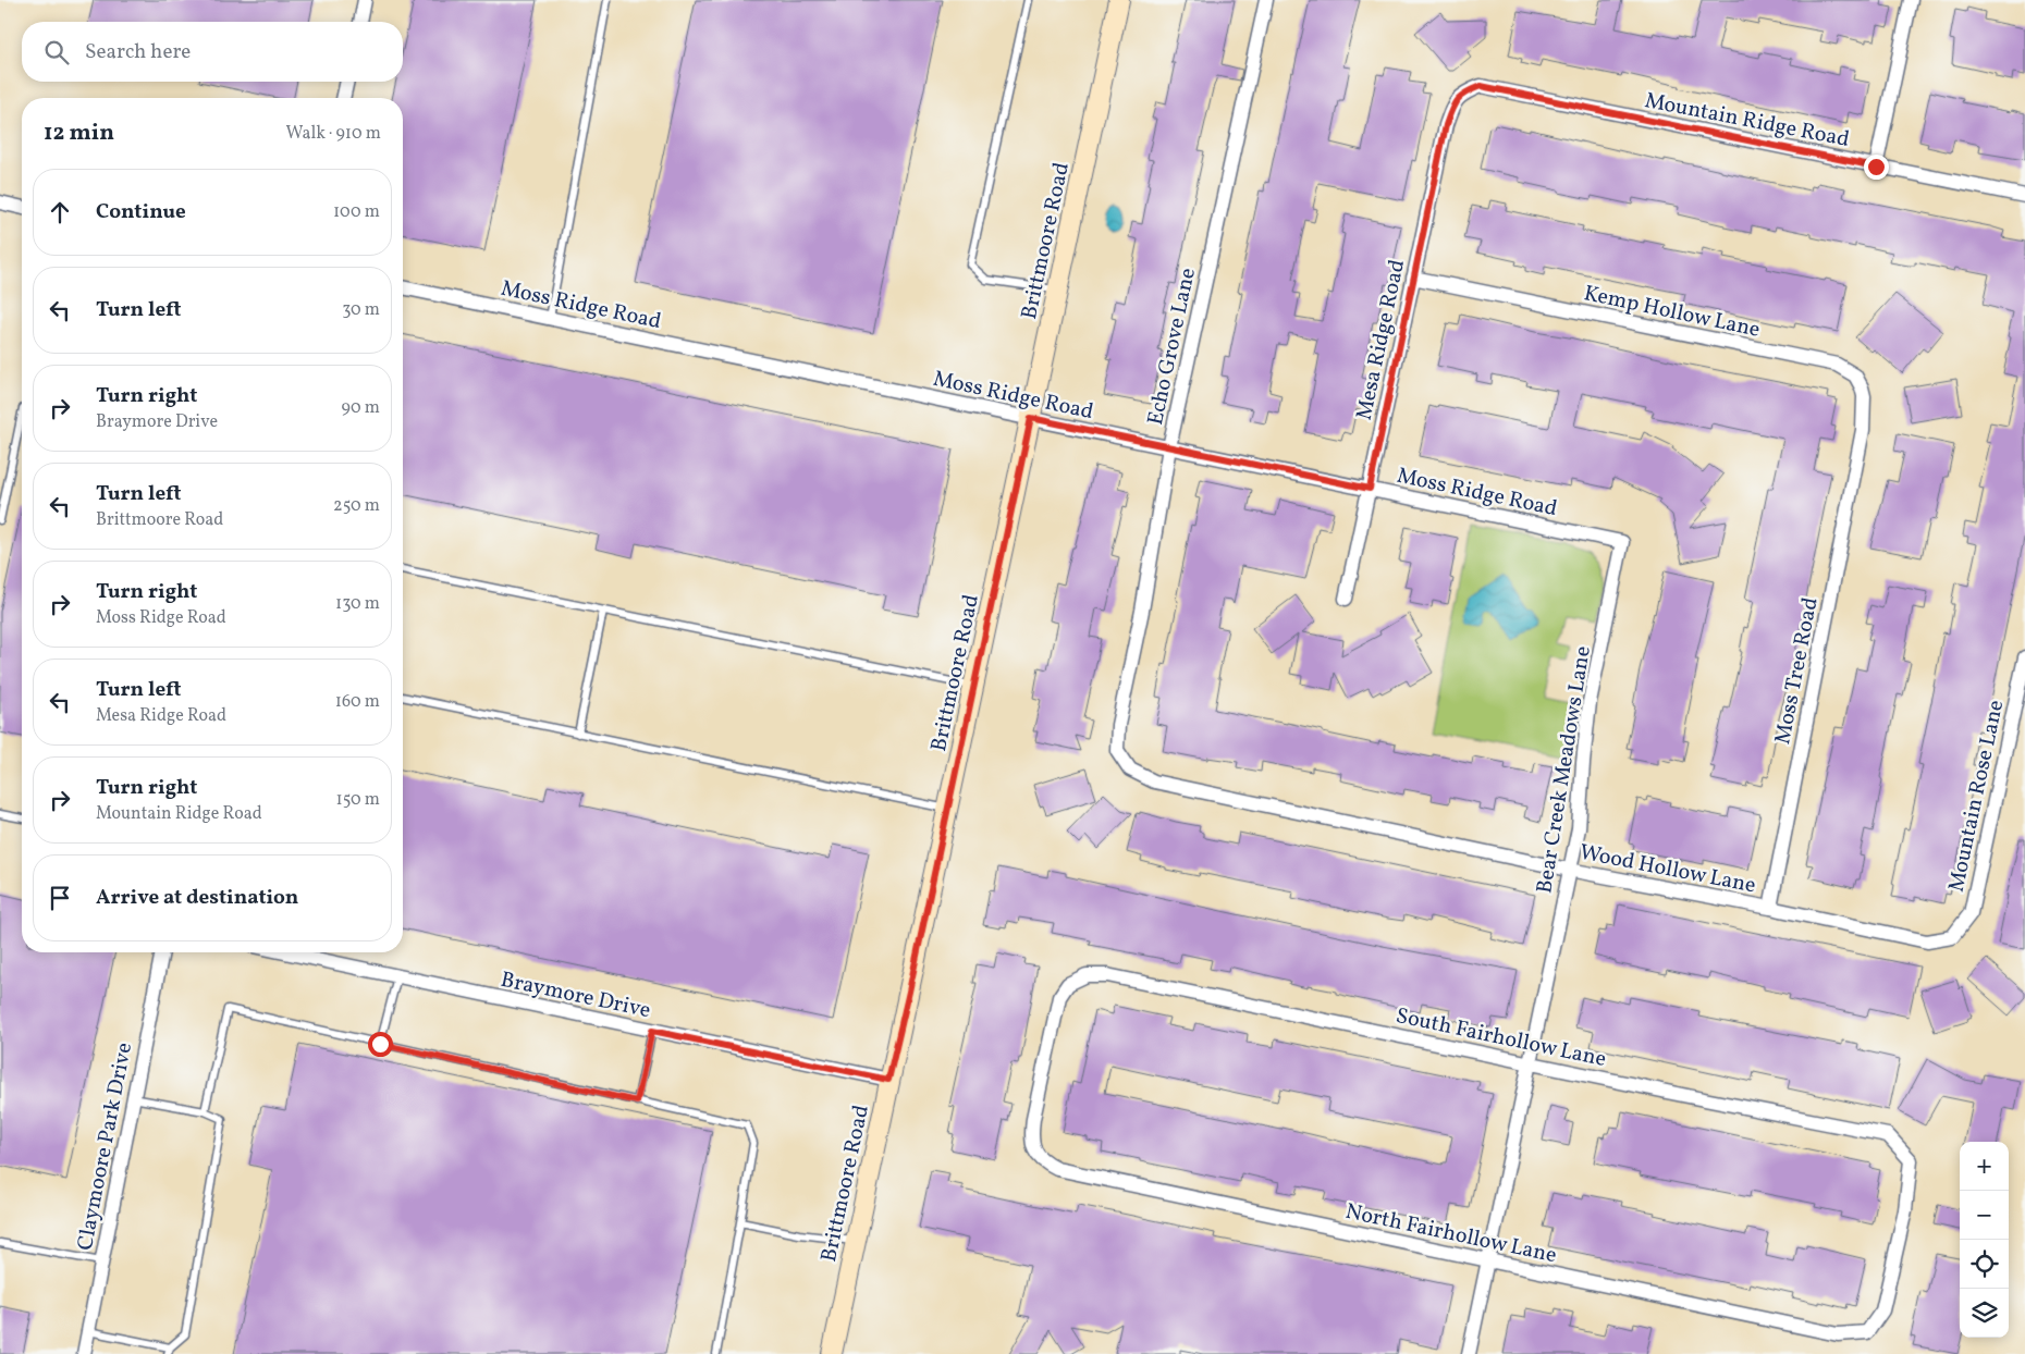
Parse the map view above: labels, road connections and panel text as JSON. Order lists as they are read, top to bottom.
{
  "streets": {
    "main road": ["Brittmoore Road"],
    "street": [
      "Mountain Ridge Road",
      "Moss Ridge Road",
      "Kemp Hollow Lane",
      "Mesa Ridge Road",
      "Echo Grove Lane",
      "Moss Tree Road",
      "Bear Creek Meadows Lane",
      "Mountain Rose Lane",
      "Wood Hollow Lane",
      "Braymore Drive",
      "South Fairhollow Lane",
      "Claymoore Park Drive",
      "North Fairhollow Lane"
    ]
  },
  "crossings": [
    ["Mountain Ridge Road", "Mesa Ridge Road"],
    ["Brittmoore Road", "Moss Ridge Road"],
    ["Brittmoore Road", "Braymore Drive"],
    ["Moss Ridge Road", "Mesa Ridge Road"],
    ["Moss Ridge Road", "Echo Grove Lane"],
    ["Moss Ridge Road", "Bear Creek Meadows Lane"],
    ["Kemp Hollow Lane", "Mesa Ridge Road"],
    ["Kemp Hollow Lane", "Moss Tree Road"],
    ["Echo Grove Lane", "Wood Hollow Lane"],
    ["Moss Tree Road", "Wood Hollow Lane"],
    ["Bear Creek Meadows Lane", "Wood Hollow Lane"],
    ["Bear Creek Meadows Lane", "South Fairhollow Lane"],
    ["Bear Creek Meadows Lane", "North Fairhollow Lane"],
    ["Mountain Rose Lane", "Wood Hollow Lane"],
    ["South Fairhollow Lane", "North Fairhollow Lane"]
  ],
  "page": {
    "search": "Search here",
    "heading": ["12 min", "Walk · 910 m"],
    "list": [
      ["Continue", "100 m"],
      ["Turn left", "30 m"],
      ["Turn right", "Braymore Drive", "90 m"],
      ["Turn left", "Brittmoore Road", "250 m"],
      ["Turn right", "Moss Ridge Road", "130 m"],
      ["Turn left", "Mesa Ridge Road", "160 m"],
      ["Turn right", "Mountain Ridge Road", "150 m"],
      "Arrive at destination"
    ],
    "map_buttons": ["+", "−"]
  }
}
